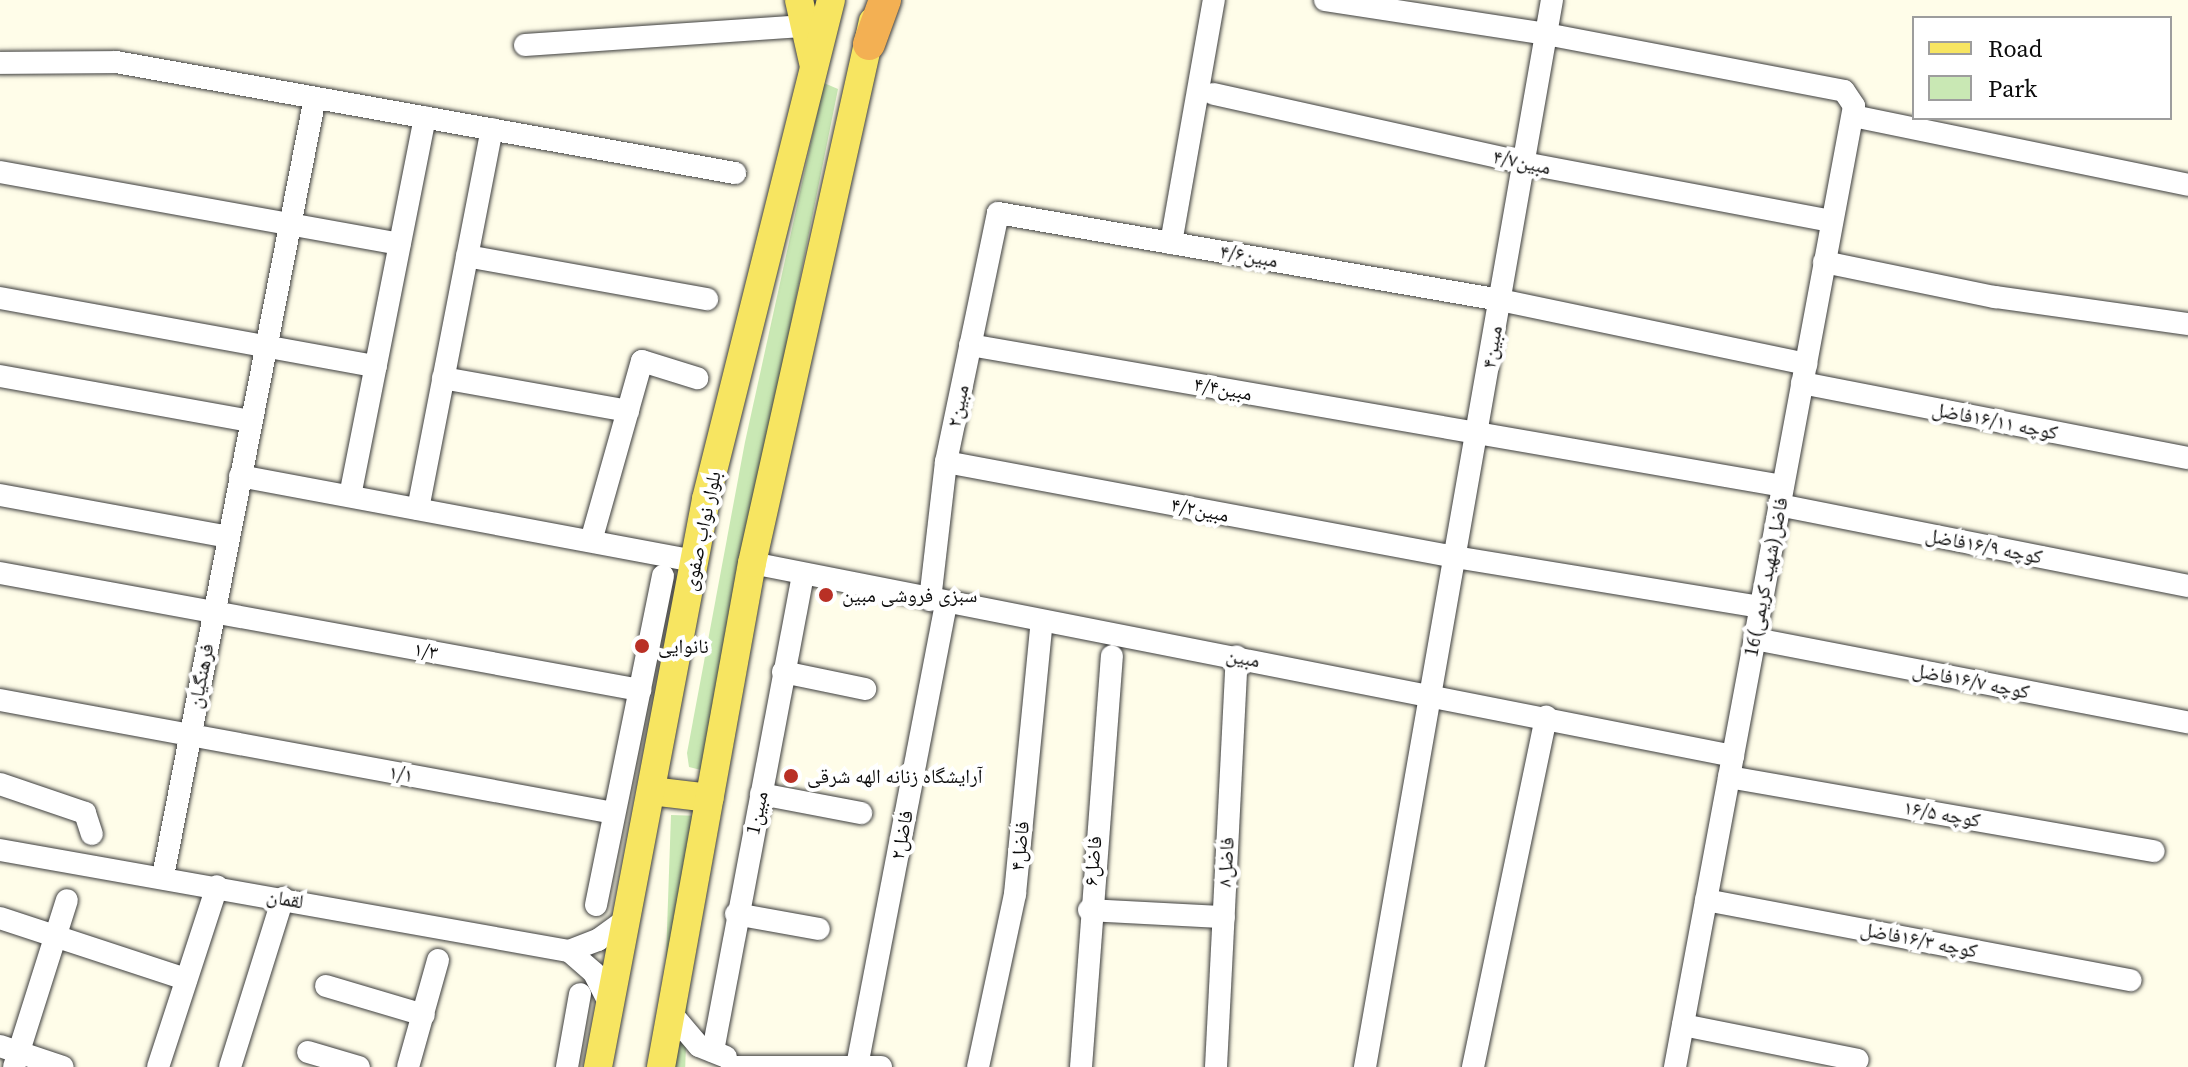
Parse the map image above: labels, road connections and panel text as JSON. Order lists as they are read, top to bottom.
{
  "streets": {
    "main road": ["بلوار نواب صفوی"],
    "street": [
      "۴/۷مبین",
      "۴/۶مبین",
      "۴مبین",
      "۴/۴مبین",
      "۲مبین",
      "کوچه ۱۶/۱۱فاضل",
      "۴/۲مبین",
      "کوچه ۱۶/۹فاضل",
      "16فاضل(شهید کریمی)",
      "۱/۳",
      "مبین",
      "فرهنگیان",
      "کوچه ۱۶/۷فاضل",
      "۱/۱",
      "1مبین",
      "کوچه ۱۶/۵",
      "۲فاضل",
      "۴فاضل",
      "۶فاضل",
      "۸فاضل",
      "لقمان",
      "کوچه ۱۶/۳فاضل"
    ]
  },
  "crossings": [
    ["۴/۷مبین", "۴مبین"],
    ["۴/۷مبین", "16فاضل(شهید کریمی)"],
    ["۴/۶مبین", "۴مبین"],
    ["۴/۶مبین", "۲مبین"],
    ["۴/۶مبین", "کوچه ۱۶/۱۱فاضل"],
    ["۴/۶مبین", "16فاضل(شهید کریمی)"],
    ["۴مبین", "۴/۴مبین"],
    ["۴مبین", "۴/۲مبین"],
    ["۴مبین", "مبین"],
    ["۴/۴مبین", "۲مبین"],
    ["۴/۴مبین", "کوچه ۱۶/۹فاضل"],
    ["۴/۴مبین", "16فاضل(شهید کریمی)"],
    ["۲مبین", "۴/۲مبین"],
    ["۲مبین", "مبین"],
    ["۲مبین", "۲فاضل"],
    ["کوچه ۱۶/۱۱فاضل", "16فاضل(شهید کریمی)"],
    ["۴/۲مبین", "16فاضل(شهید کریمی)"],
    ["کوچه ۱۶/۹فاضل", "16فاضل(شهید کریمی)"],
    ["16فاضل(شهید کریمی)", "مبین"],
    ["16فاضل(شهید کریمی)", "کوچه ۱۶/۷فاضل"],
    ["16فاضل(شهید کریمی)", "کوچه ۱۶/۵"],
    ["16فاضل(شهید کریمی)", "کوچه ۱۶/۳فاضل"],
    ["۱/۳", "فرهنگیان"],
    ["مبین", "1مبین"],
    ["مبین", "کوچه ۱۶/۵"],
    ["مبین", "۲فاضل"],
    ["مبین", "۴فاضل"],
    ["مبین", "۸فاضل"],
    ["فرهنگیان", "۱/۱"],
    ["فرهنگیان", "لقمان"]
  ],
  "places": ["سبزی فروشی مبین", "نانوایی", "آرایشگاه زنانه الهه شرقی"],
  "legend": ["Road", "Park"]
}
